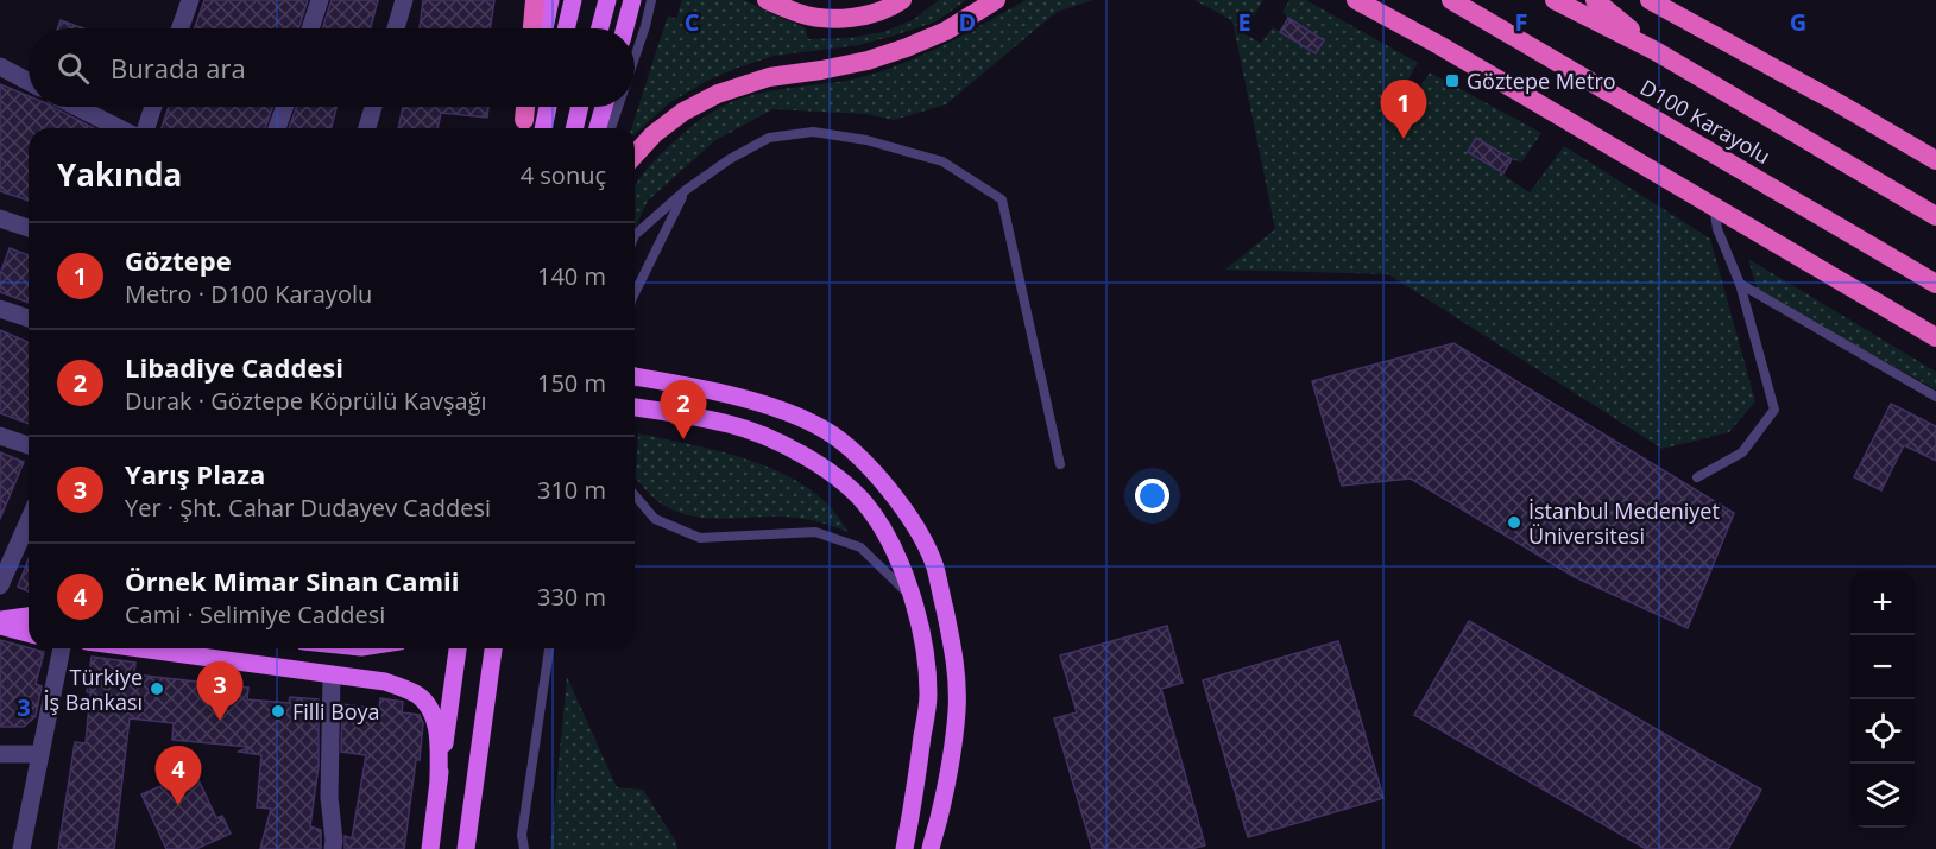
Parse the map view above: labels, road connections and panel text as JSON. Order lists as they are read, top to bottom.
{
  "streets": {
    "highway": ["D100 Karayolu"]
  },
  "places": {
    "transit": ["Göztepe Metro"],
    "other": ["İstanbul Medeniyet Üniversitesi", "Türkiye İş Bankası", "Filli Boya"]
  },
  "page": {
    "search": "Burada ara",
    "pins": [
      "1",
      "2",
      "3",
      "4"
    ],
    "heading": ["Yakında", "4 sonuç"],
    "list": [
      {
        "mark": "1",
        "name": "Göztepe",
        "note": "Metro · D100 Karayolu",
        "value": "140 m"
      },
      {
        "mark": "2",
        "name": "Libadiye Caddesi",
        "note": "Durak · Göztepe Köprülü Kavşağı",
        "value": "150 m"
      },
      {
        "mark": "3",
        "name": "Yarış Plaza",
        "note": "Yer · Şht. Cahar Dudayev Caddesi",
        "value": "310 m"
      },
      {
        "mark": "4",
        "name": "Örnek Mimar Sinan Camii",
        "note": "Cami · Selimiye Caddesi",
        "value": "330 m"
      }
    ],
    "map_buttons": ["+", "−"]
  },
  "grid": {
    "columns": [
      "C",
      "D",
      "E",
      "F",
      "G"
    ],
    "rows": ["3"]
  }
}
